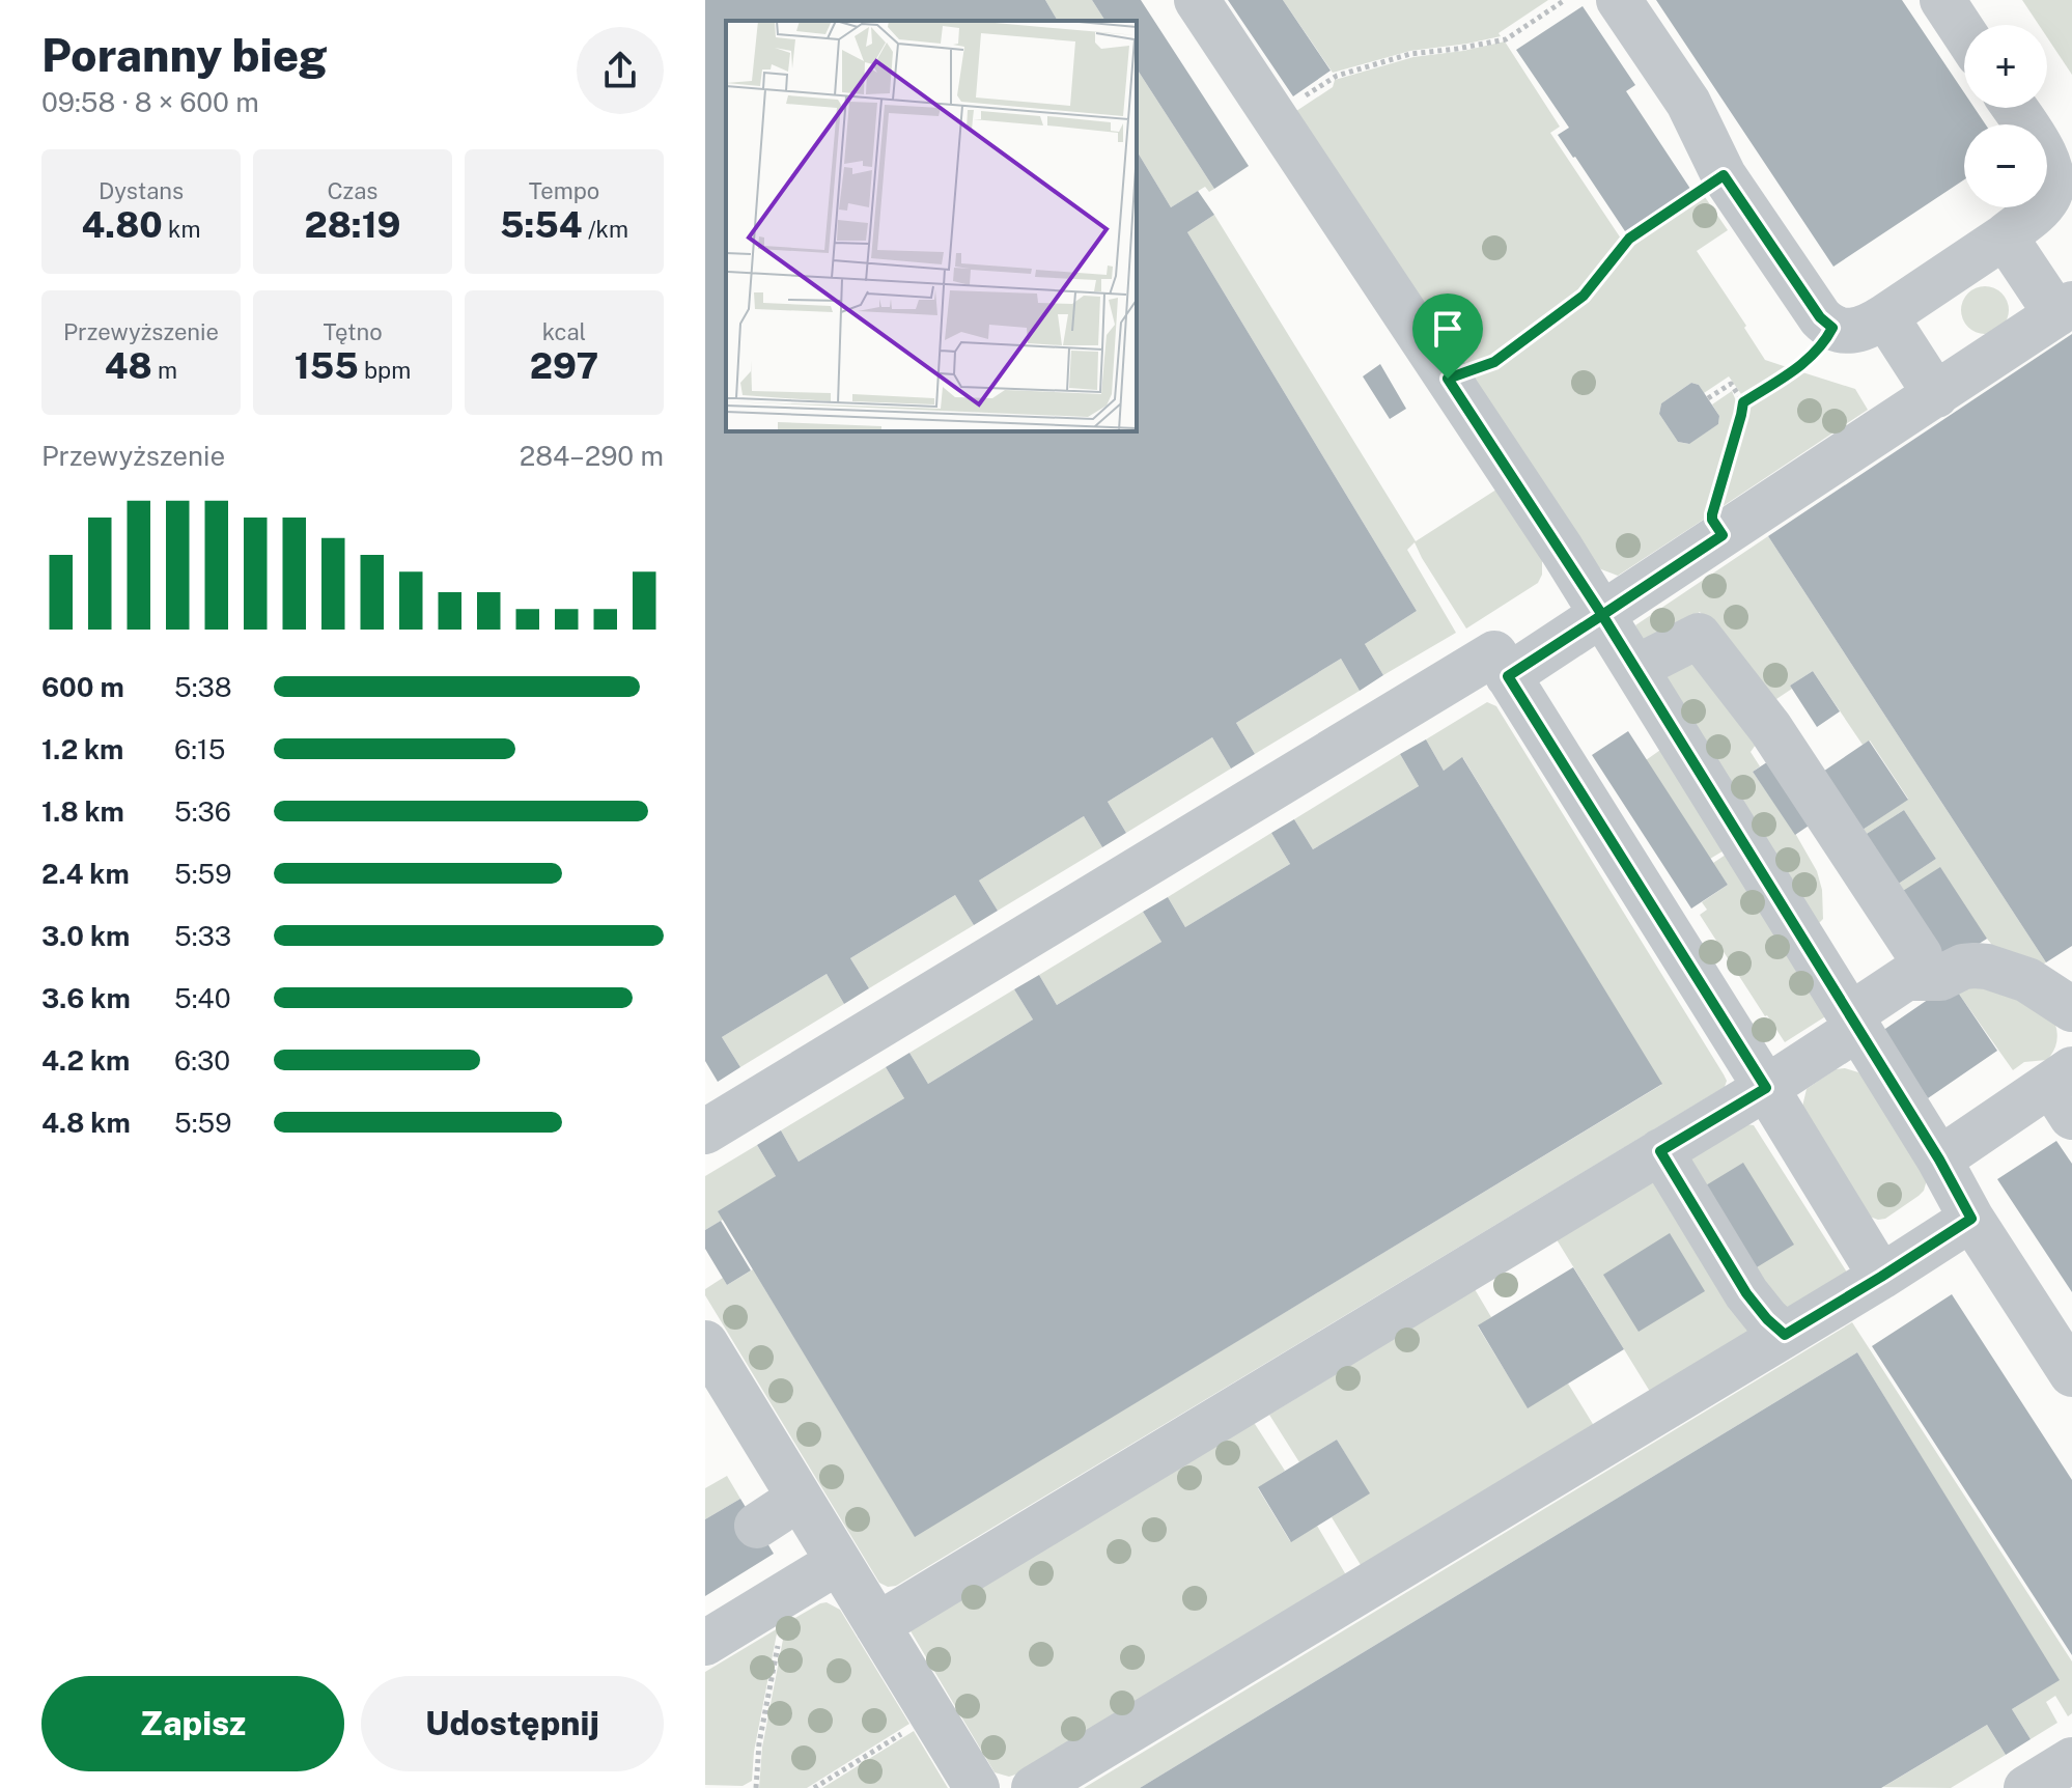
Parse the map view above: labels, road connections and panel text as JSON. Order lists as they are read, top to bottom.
{
  "page": {
    "heading": ["Poranny bieg", "09:58 · 8 × 600 m"],
    "map_buttons": ["+", "−"],
    "stats": [
      ["Dystans", "4.80 km"],
      ["Czas", "28:19"],
      ["Tempo", "5:54 /km"],
      ["Przewyższenie", "48 m"],
      ["Tętno", "155 bpm"],
      ["kcal", "297"]
    ],
    "chart": ["Przewyższenie", "284–290 m"],
    "list": [
      {
        "name": "600 m",
        "note": "5:38"
      },
      {
        "name": "1.2 km",
        "note": "6:15"
      },
      {
        "name": "1.8 km",
        "note": "5:36"
      },
      {
        "name": "2.4 km",
        "note": "5:59"
      },
      {
        "name": "3.0 km",
        "note": "5:33"
      },
      {
        "name": "3.6 km",
        "note": "5:40"
      },
      {
        "name": "4.2 km",
        "note": "6:30"
      },
      {
        "name": "4.8 km",
        "note": "5:59"
      }
    ],
    "buttons": ["Zapisz", "Udostępnij"]
  }
}
